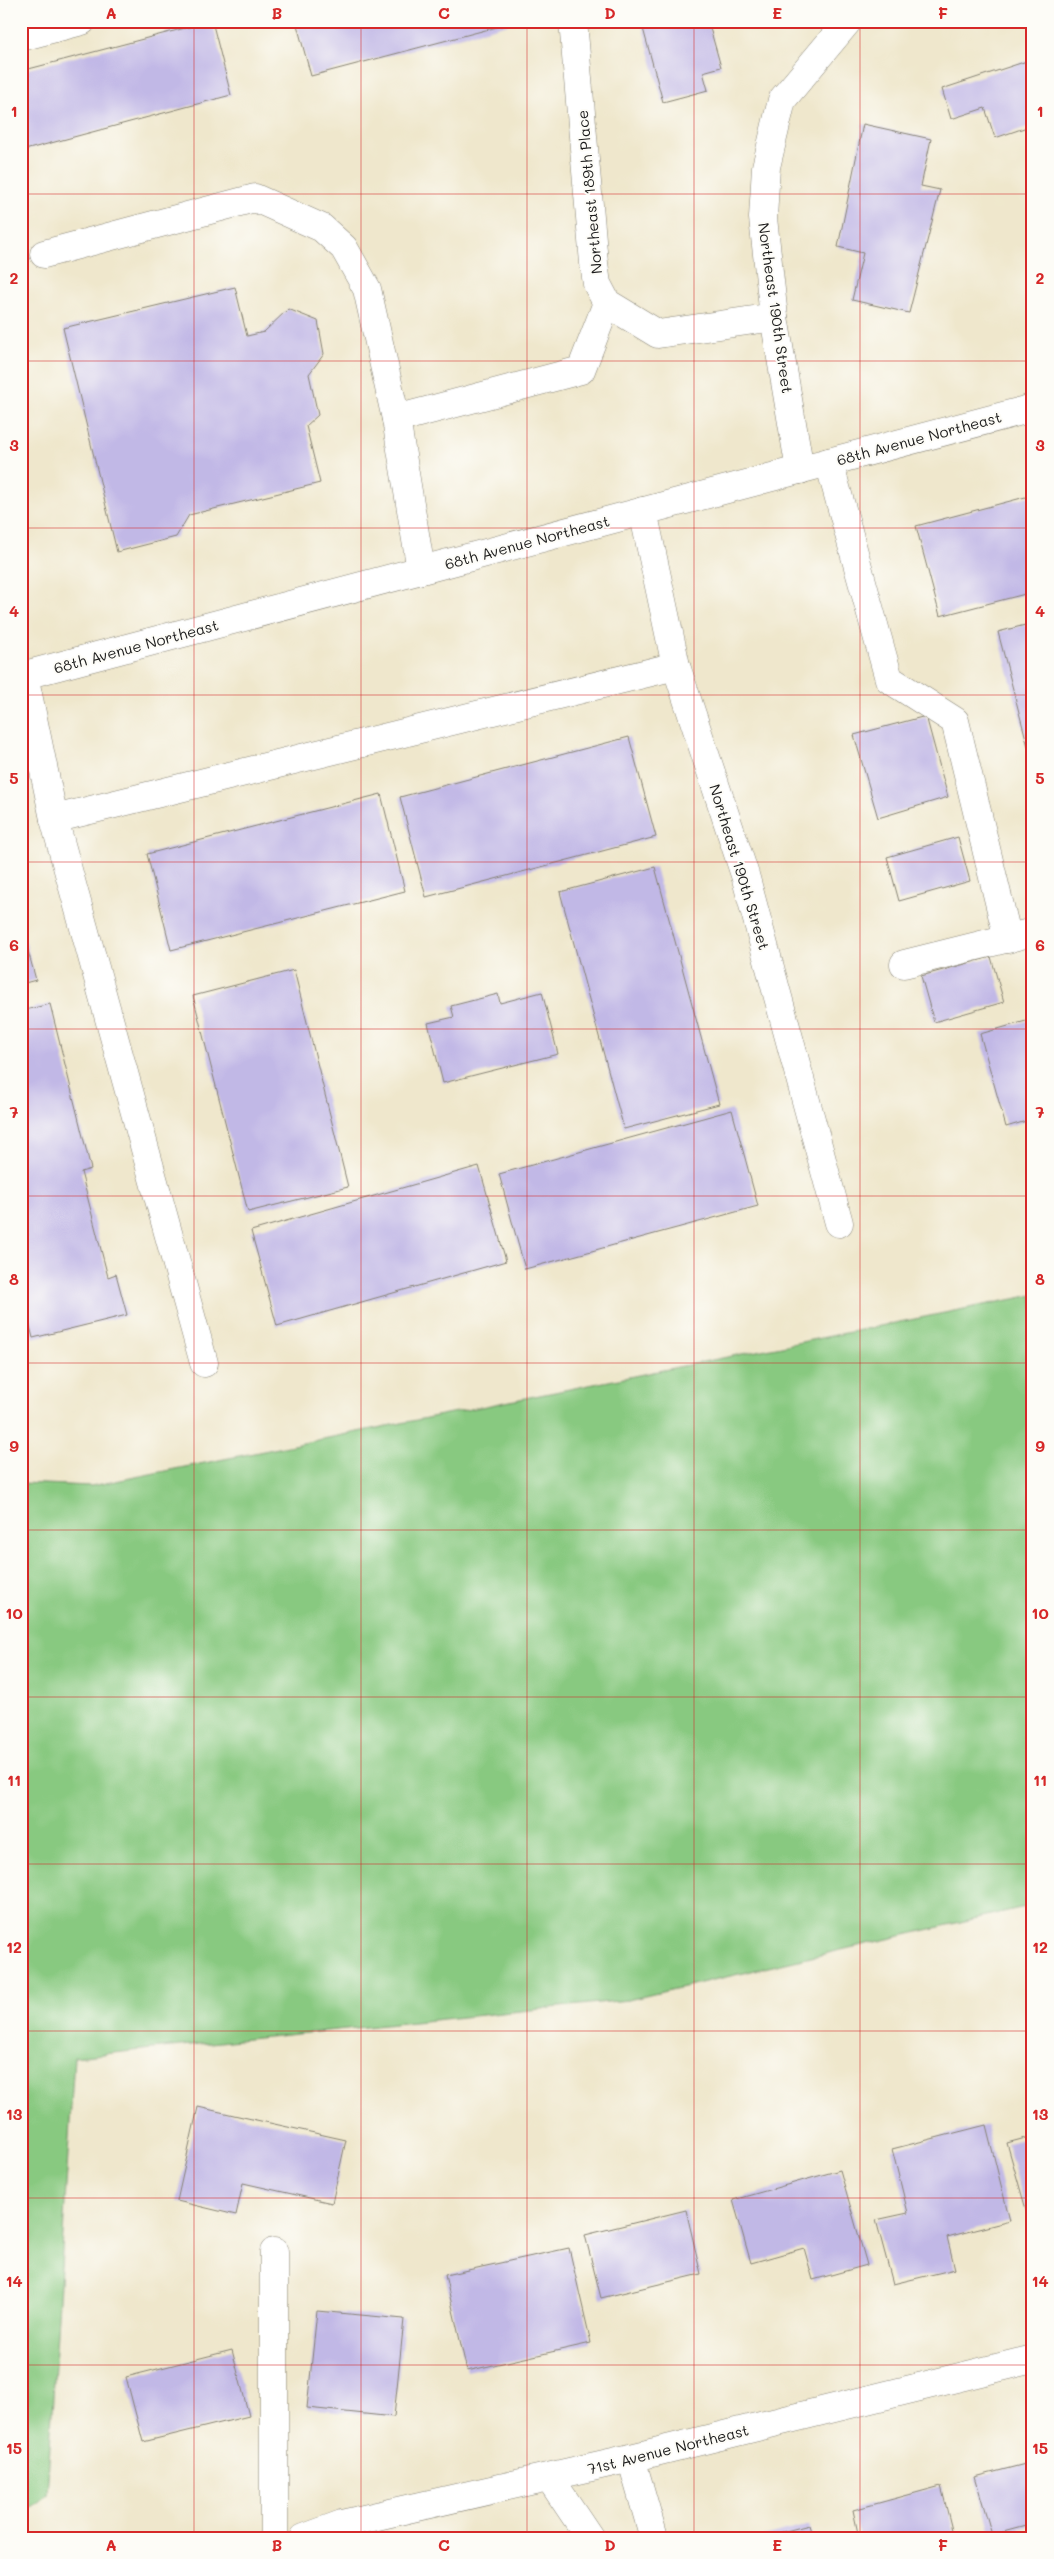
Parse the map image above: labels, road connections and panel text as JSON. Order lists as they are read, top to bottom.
{
  "streets": {
    "street": [
      "Northeast 189th Place",
      "Northeast 190th Street",
      "68th Avenue Northeast",
      "71st Avenue Northeast"
    ]
  },
  "crossings": [
    ["Northeast 190th Street", "68th Avenue Northeast"]
  ],
  "grid": {
    "columns": [
      "A",
      "B",
      "C",
      "D",
      "E",
      "F"
    ],
    "rows": [
      "1",
      "2",
      "3",
      "4",
      "5",
      "6",
      "7",
      "8",
      "9",
      "10",
      "11",
      "12",
      "13",
      "14",
      "15"
    ]
  }
}
